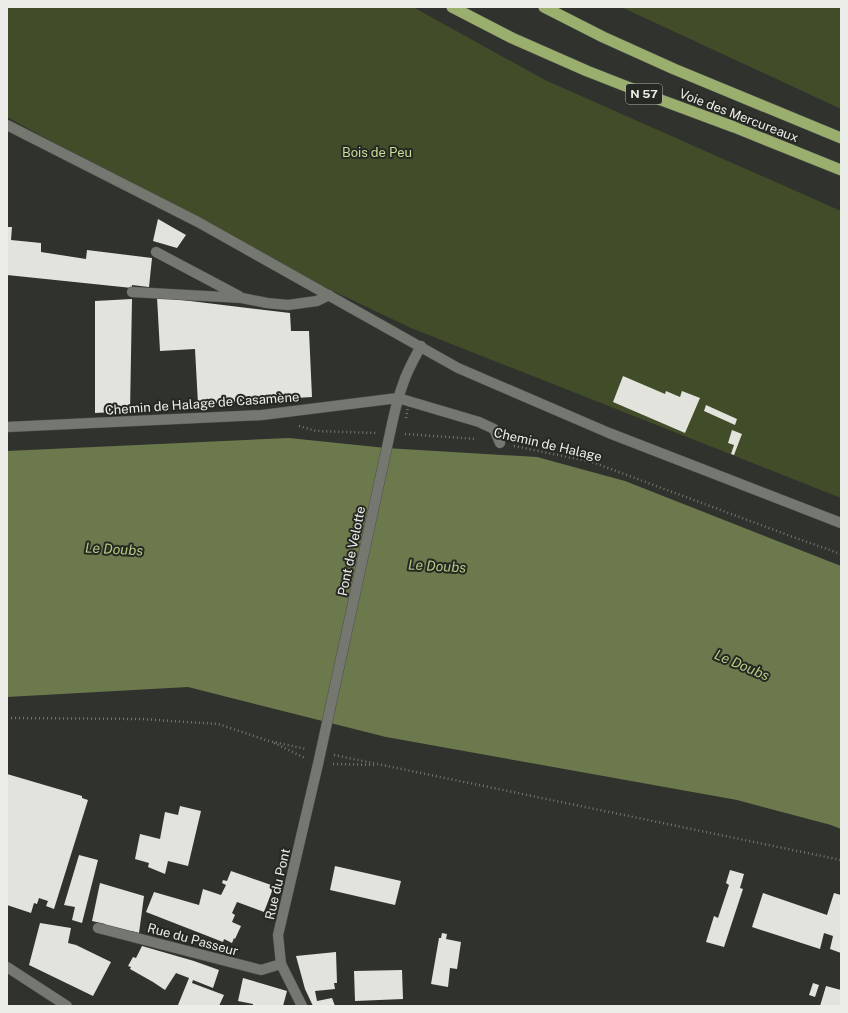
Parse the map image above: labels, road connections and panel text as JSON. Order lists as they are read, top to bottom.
{
  "streets": {
    "highway": ["N 57", "Voie des Mercureaux"],
    "street": [
      "Chemin de Halage de Casamène",
      "Pont de Velotte",
      "Rue du Pont",
      "Rue du Passeur"
    ],
    "path": ["Chemin de Halage"]
  },
  "crossings": [
    ["Chemin de Halage de Casamène", "Pont de Velotte"],
    ["Pont de Velotte", "Rue du Pont"],
    ["Rue du Pont", "Rue du Passeur"]
  ],
  "water": ["Le Doubs"],
  "parks": ["Bois de Peu"]
}
